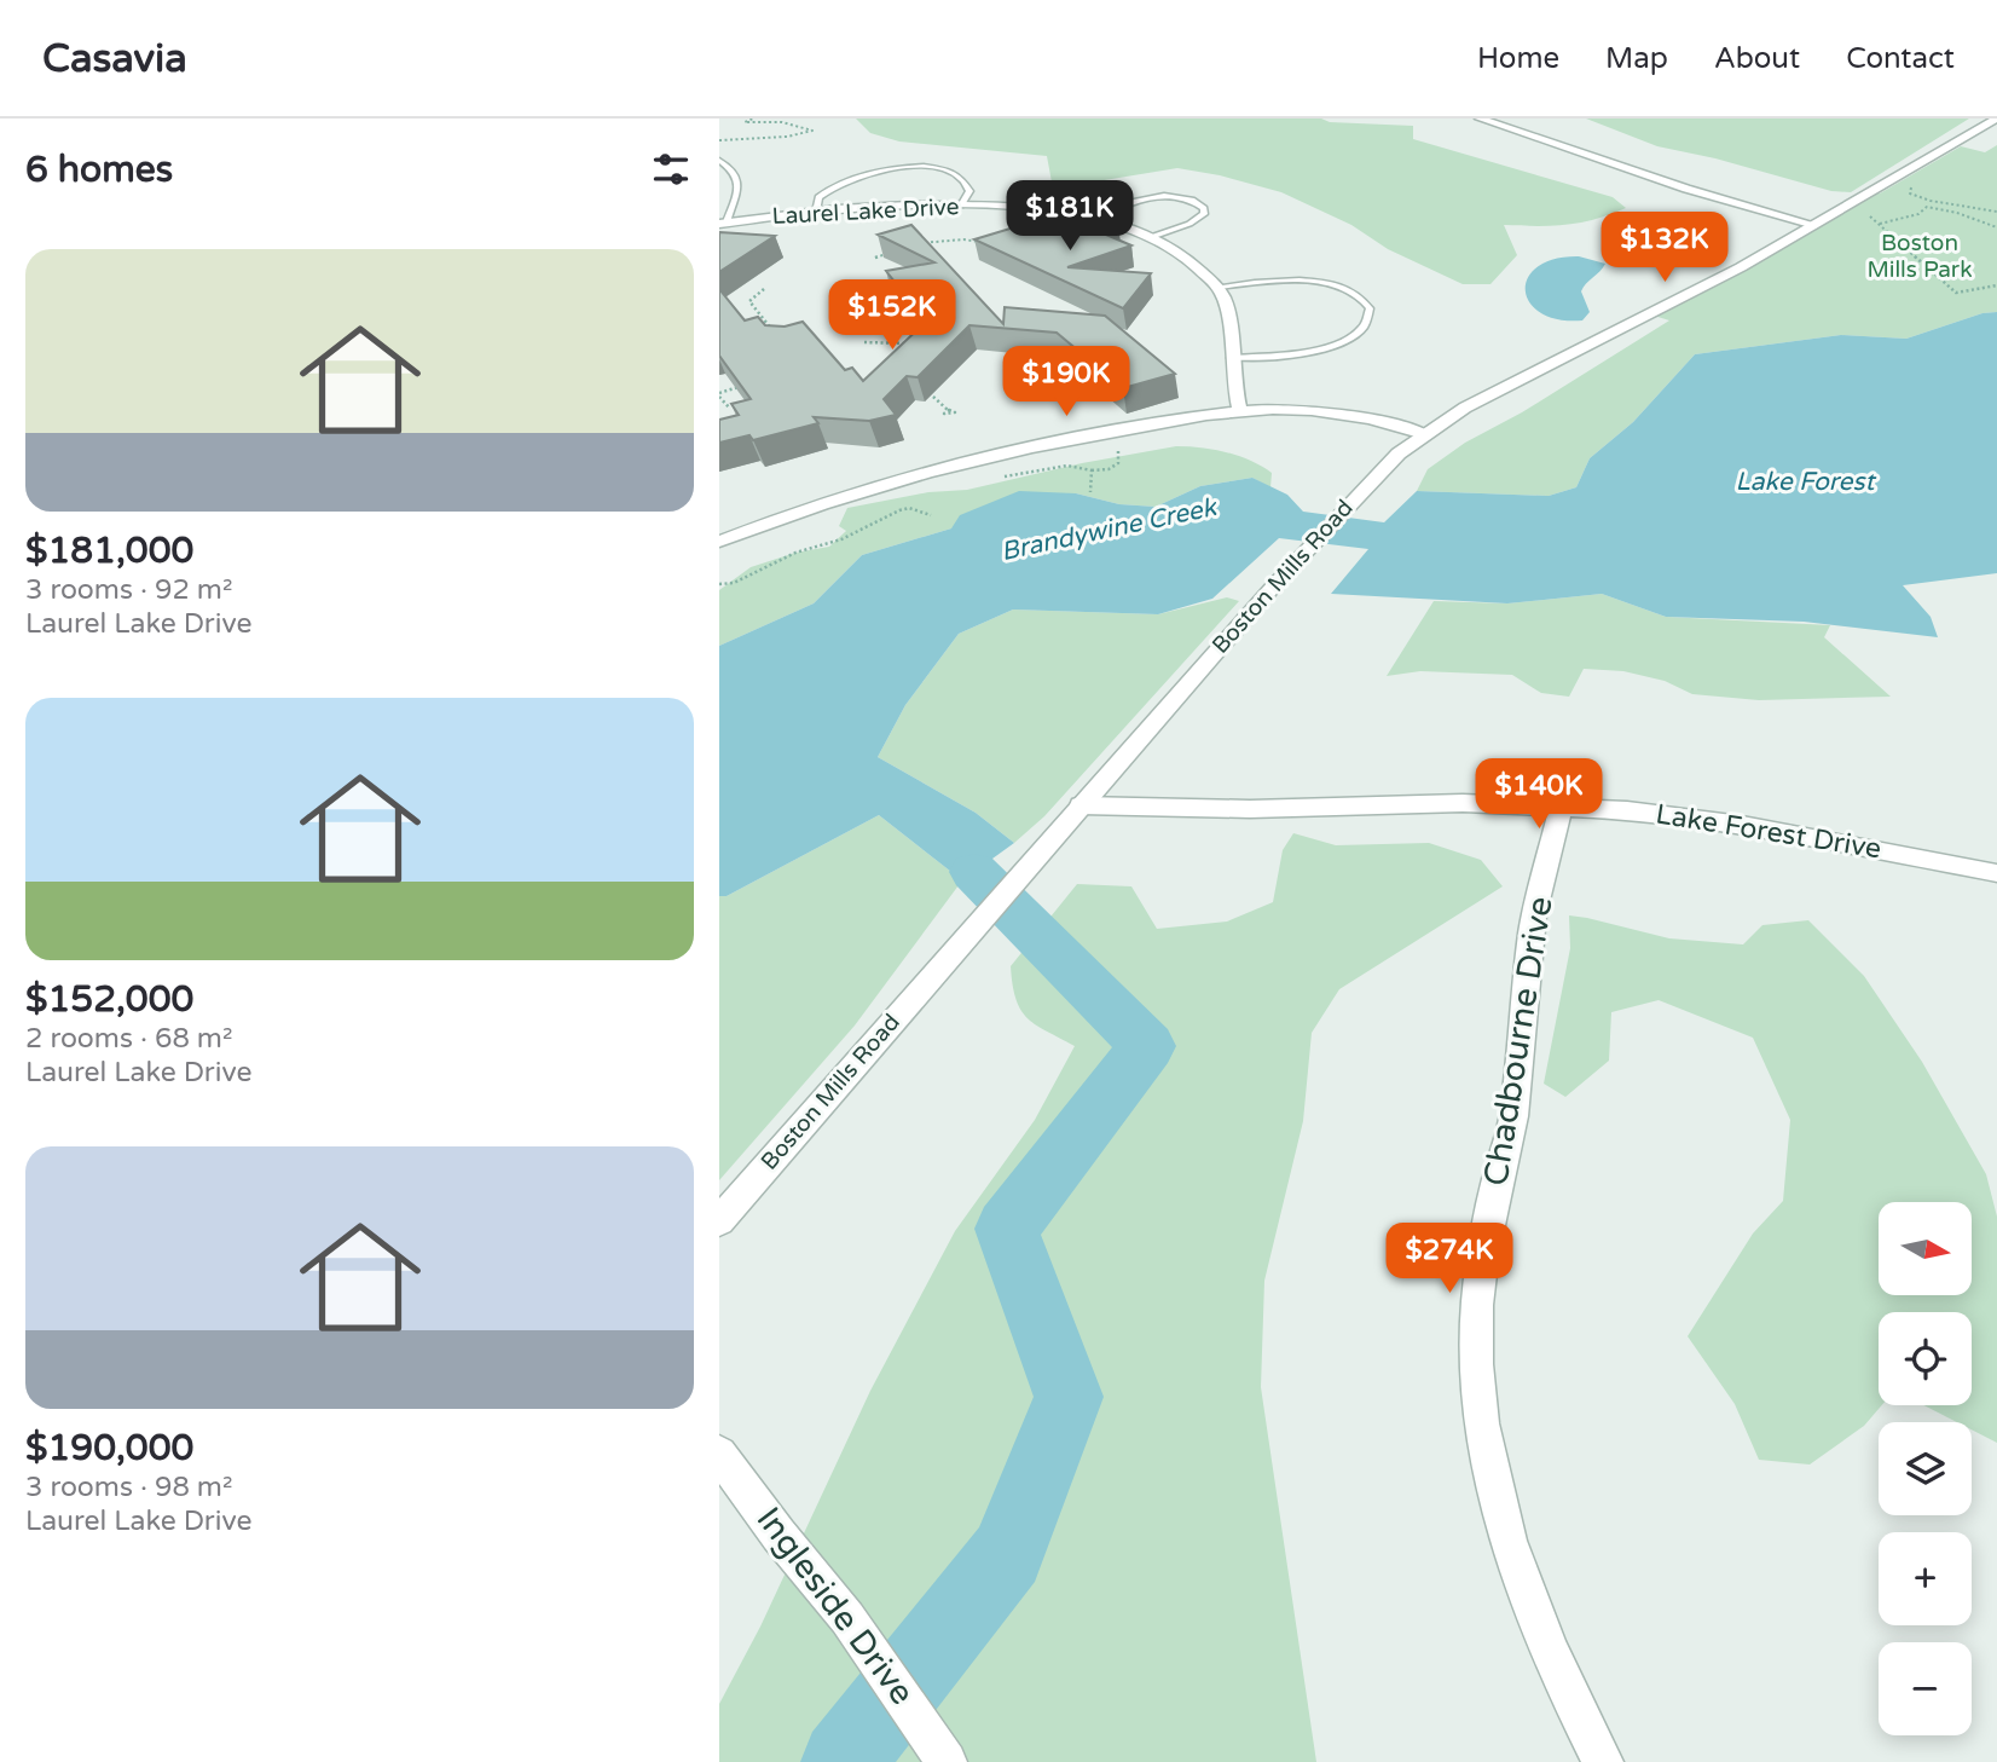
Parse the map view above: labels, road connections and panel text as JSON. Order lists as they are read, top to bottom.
{
  "streets": {
    "street": [
      "Laurel Lake Drive",
      "Boston Mills Road",
      "Lake Forest Drive",
      "Chadbourne Drive",
      "Ingleside Drive"
    ]
  },
  "crossings": [
    ["Boston Mills Road", "Lake Forest Drive"],
    ["Lake Forest Drive", "Chadbourne Drive"]
  ],
  "water": ["Lake Forest", "Brandywine Creek"],
  "parks": ["Boston Mills Park"],
  "north": "right",
  "page": {
    "header": "Casavia",
    "nav": [
      "Home",
      "Map",
      "About",
      "Contact"
    ],
    "heading": "6 homes",
    "price": [
      "$181K",
      "$132K",
      "$152K",
      "$190K",
      "$140K",
      "$274K"
    ],
    "list": [
      {
        "name": "$181,000",
        "note": "3 rooms · 92 m² · Laurel Lake Drive"
      },
      {
        "name": "$152,000",
        "note": "2 rooms · 68 m² · Laurel Lake Drive"
      },
      {
        "name": "$190,000",
        "note": "3 rooms · 98 m² · Laurel Lake Drive"
      }
    ],
    "map_buttons": ["+", "−"]
  }
}
